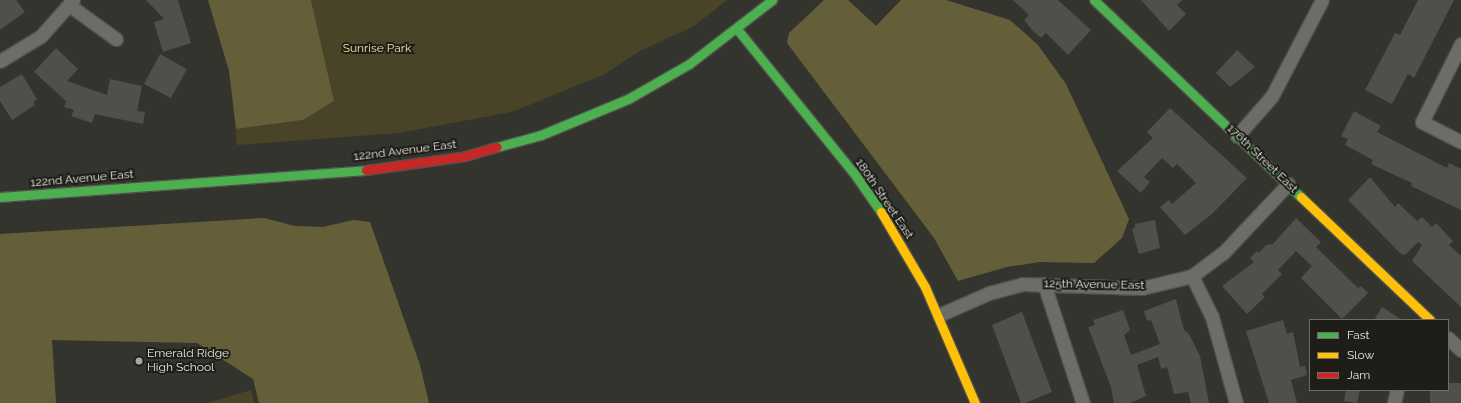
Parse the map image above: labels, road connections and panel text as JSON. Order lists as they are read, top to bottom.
{
  "streets": {
    "street": [
      "122nd Avenue East",
      "176th Street East",
      "180th Street East",
      "125th Avenue East"
    ]
  },
  "crossings": [
    ["122nd Avenue East", "180th Street East"],
    ["176th Street East", "125th Avenue East"],
    ["180th Street East", "125th Avenue East"]
  ],
  "parks": ["Sunrise Park"],
  "places": ["Emerald Ridge High School"],
  "legend": ["Fast", "Slow", "Jam"]
}
